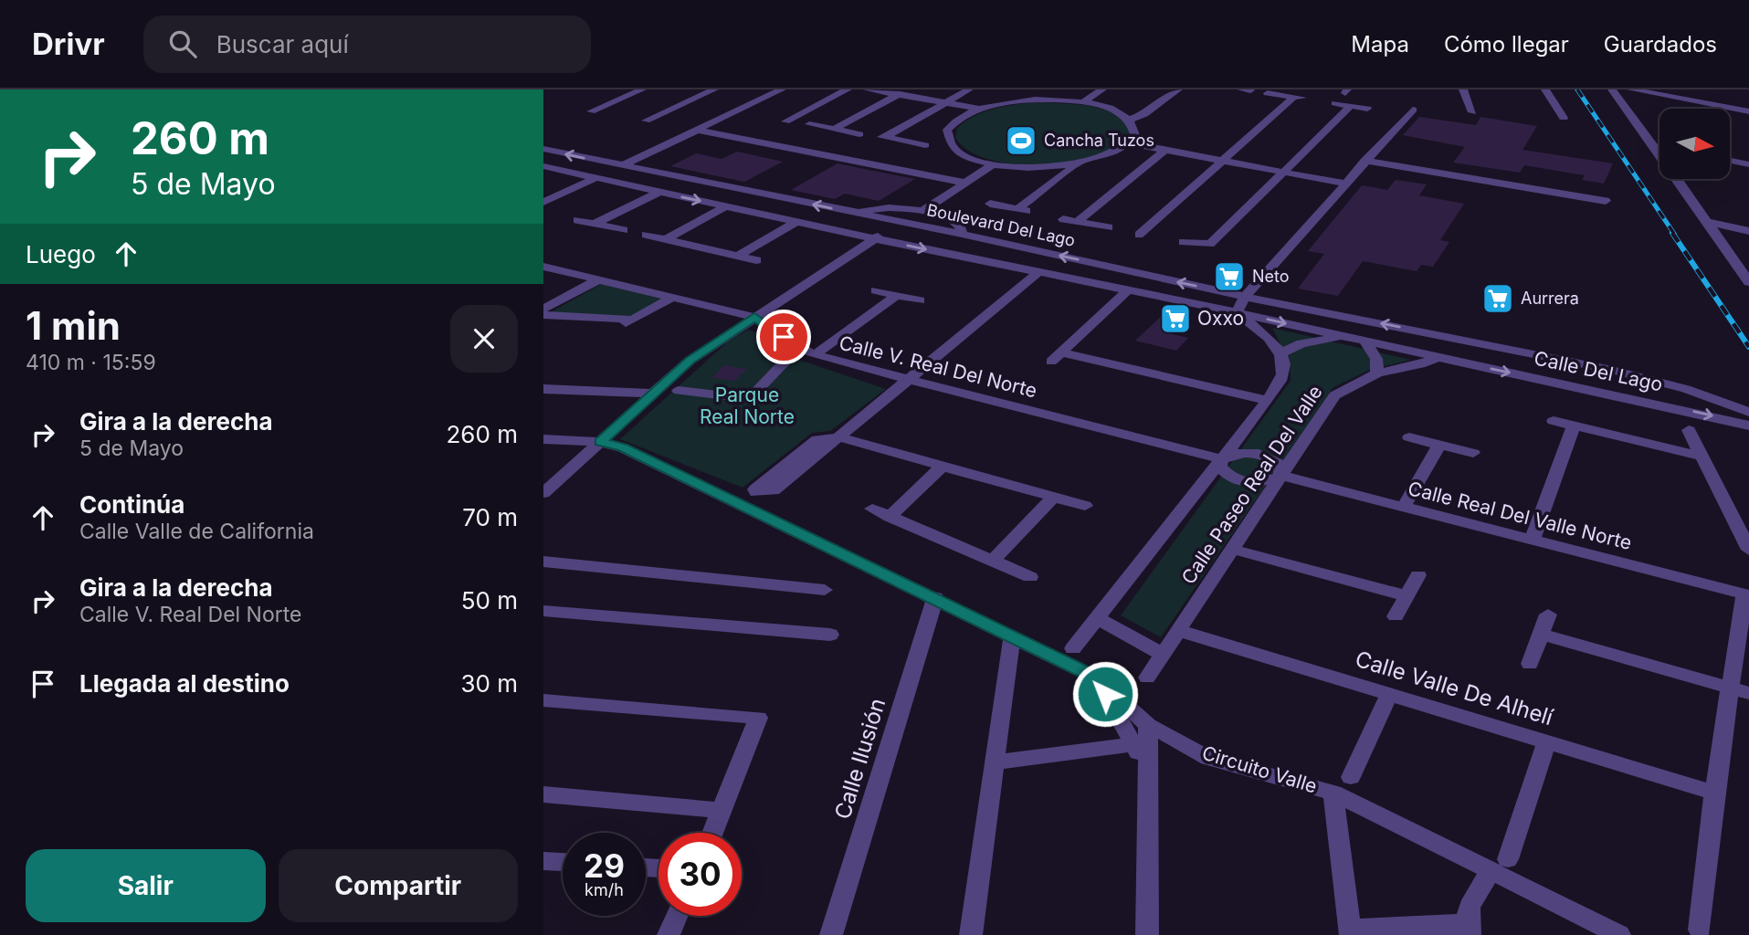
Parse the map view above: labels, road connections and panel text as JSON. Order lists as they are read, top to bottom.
{
  "streets": {
    "street": [
      "Boulevard Del Lago",
      "Calle V. Real Del Norte",
      "Calle Del Lago",
      "Calle Paseo Real Del Valle",
      "Calle Real Del Valle Norte",
      "Calle Valle De Alhelí",
      "Calle Ilusión",
      "Circuito Valle"
    ]
  },
  "crossings": [
    ["Boulevard Del Lago", "Calle Del Lago"],
    ["Boulevard Del Lago", "Calle Paseo Real Del Valle"],
    ["Calle V. Real Del Norte", "Calle Paseo Real Del Valle"],
    ["Calle Del Lago", "Calle Paseo Real Del Valle"],
    ["Calle Paseo Real Del Valle", "Calle Real Del Valle Norte"],
    ["Calle Paseo Real Del Valle", "Calle Valle De Alhelí"],
    ["Calle Ilusión", "Circuito Valle"]
  ],
  "parks": ["Parque Real Norte"],
  "places": {
    "sports": ["Cancha Tuzos"],
    "supermarket": ["Neto", "Aurrera", "Oxxo"]
  },
  "north": "right",
  "page": {
    "header": "Drivr",
    "search": "Buscar aquí",
    "nav": ["Mapa", "Cómo llegar", "Guardados"],
    "turn": ["260 m", "5 de Mayo"],
    "then": "Luego",
    "heading": ["1 min", "410 m · 15:59"],
    "list": [
      {
        "name": "Gira a la derecha",
        "note": "5 de Mayo",
        "value": "260 m"
      },
      {
        "name": "Continúa",
        "note": "Calle Valle de California",
        "value": "70 m"
      },
      {
        "name": "Gira a la derecha",
        "note": "Calle V. Real Del Norte",
        "value": "50 m"
      },
      {
        "name": "Llegada al destino",
        "value": "30 m"
      }
    ],
    "speed": "29 km/h",
    "limit": "30",
    "buttons": ["Salir", "Compartir"]
  }
}
